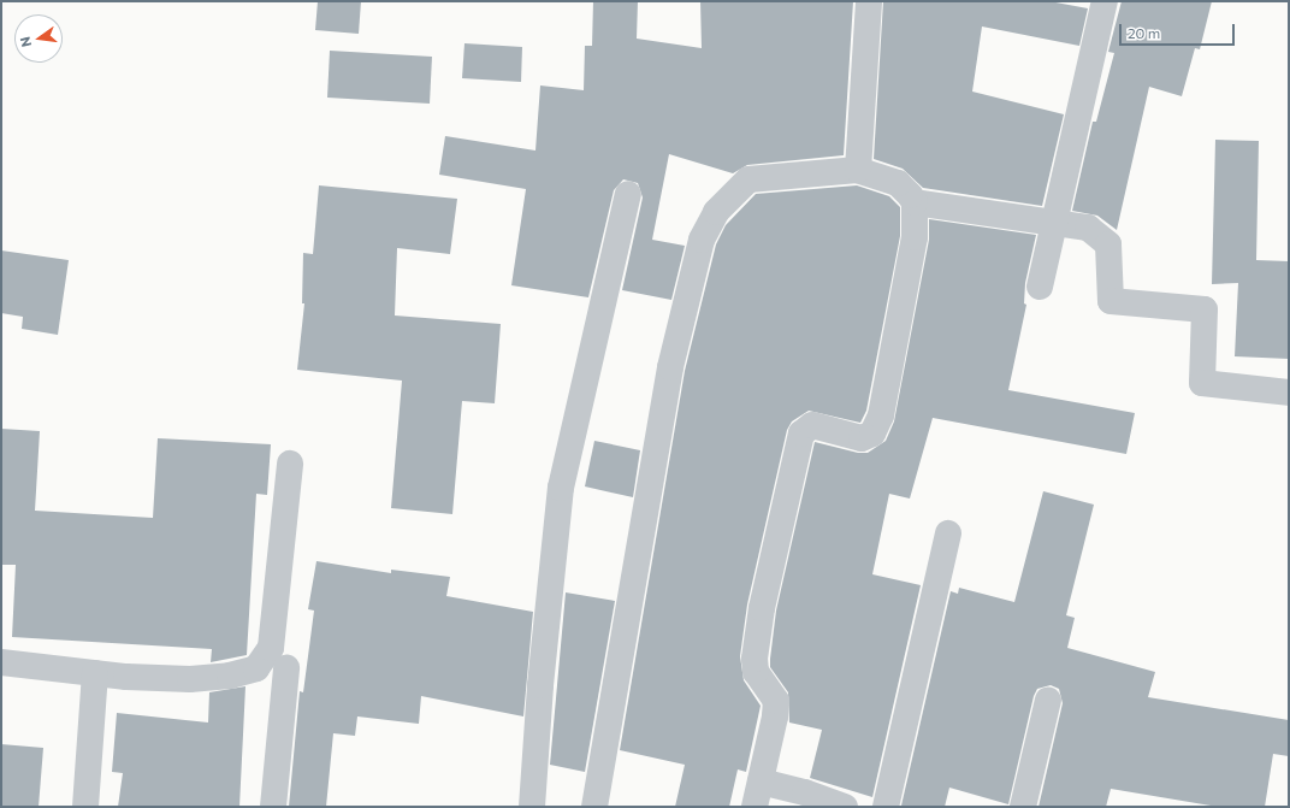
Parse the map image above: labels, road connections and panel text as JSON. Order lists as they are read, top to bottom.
{
  "scale_bar": "20 m",
  "north": "left"
}
